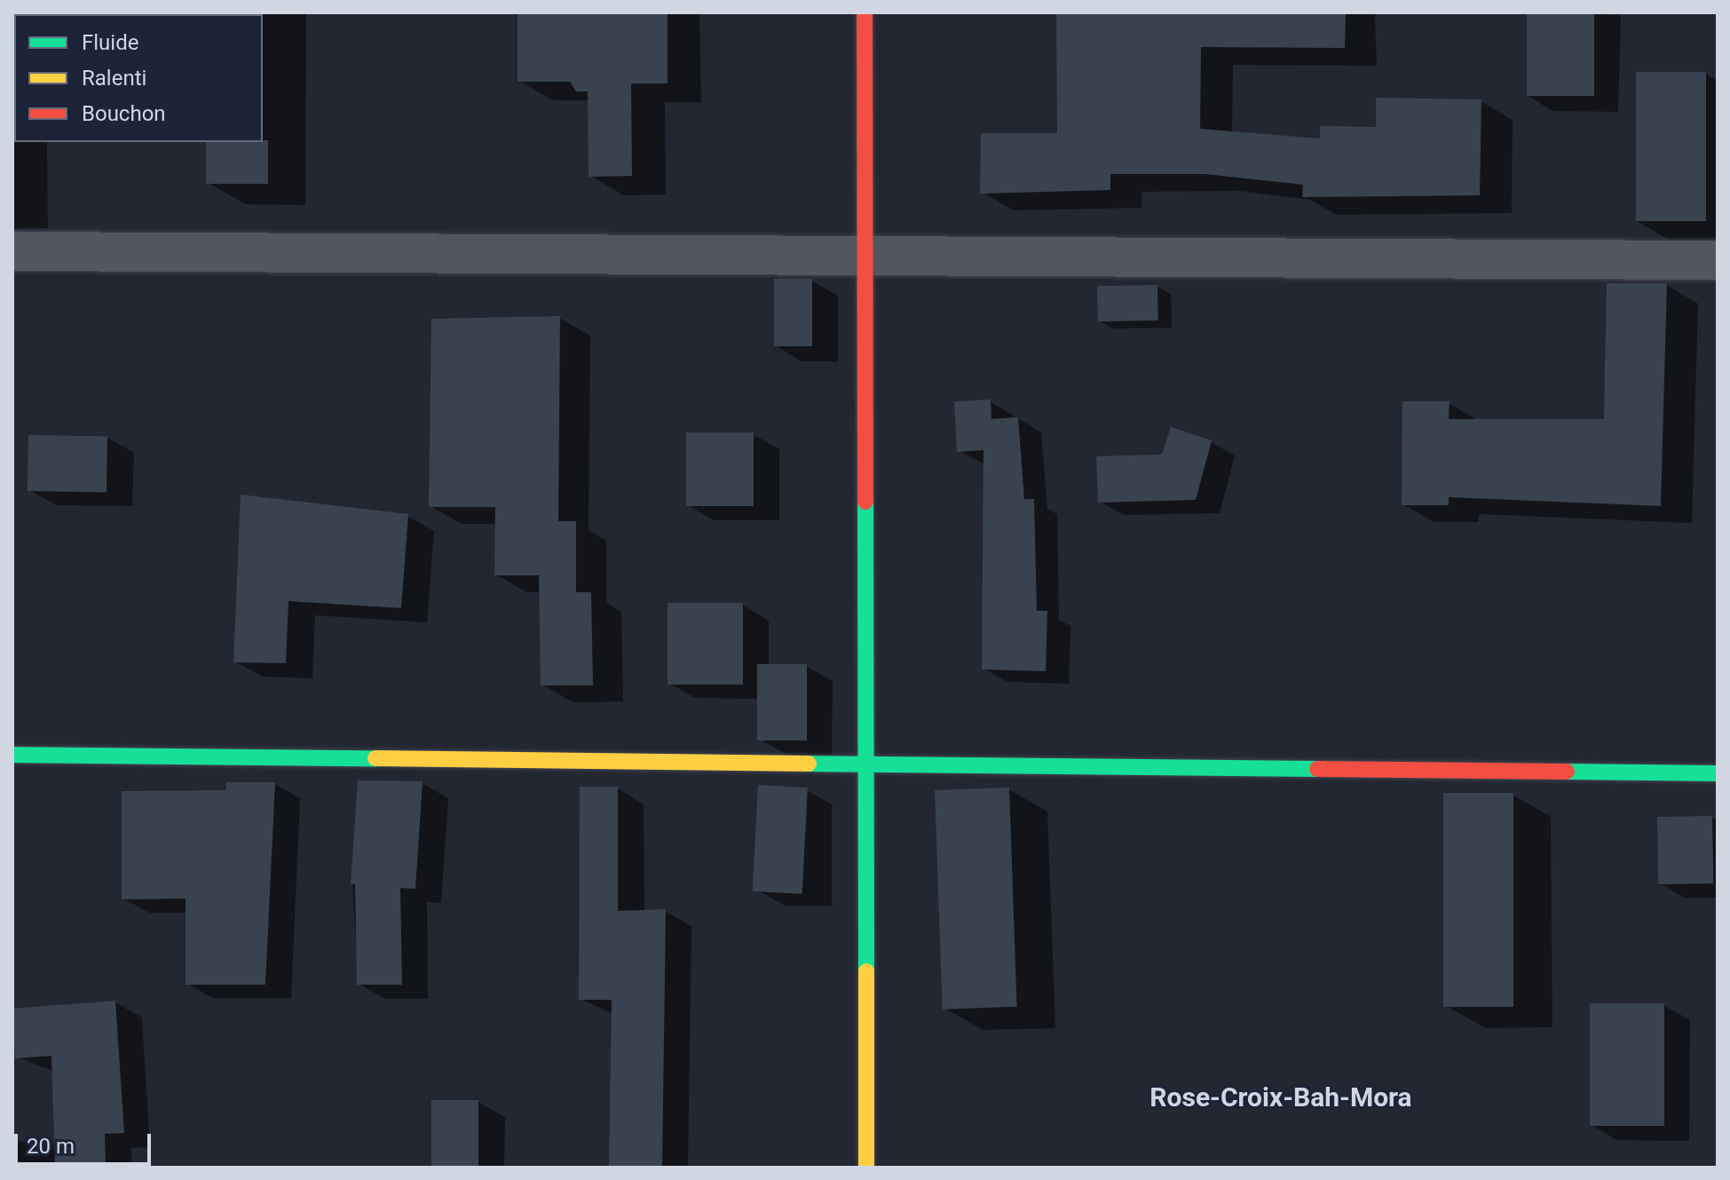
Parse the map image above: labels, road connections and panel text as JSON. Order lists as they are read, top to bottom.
{
  "districts": ["Rose-Croix-Bah-Mora"],
  "legend": ["Fluide", "Ralenti", "Bouchon"],
  "scale_bar": "20 m"
}
